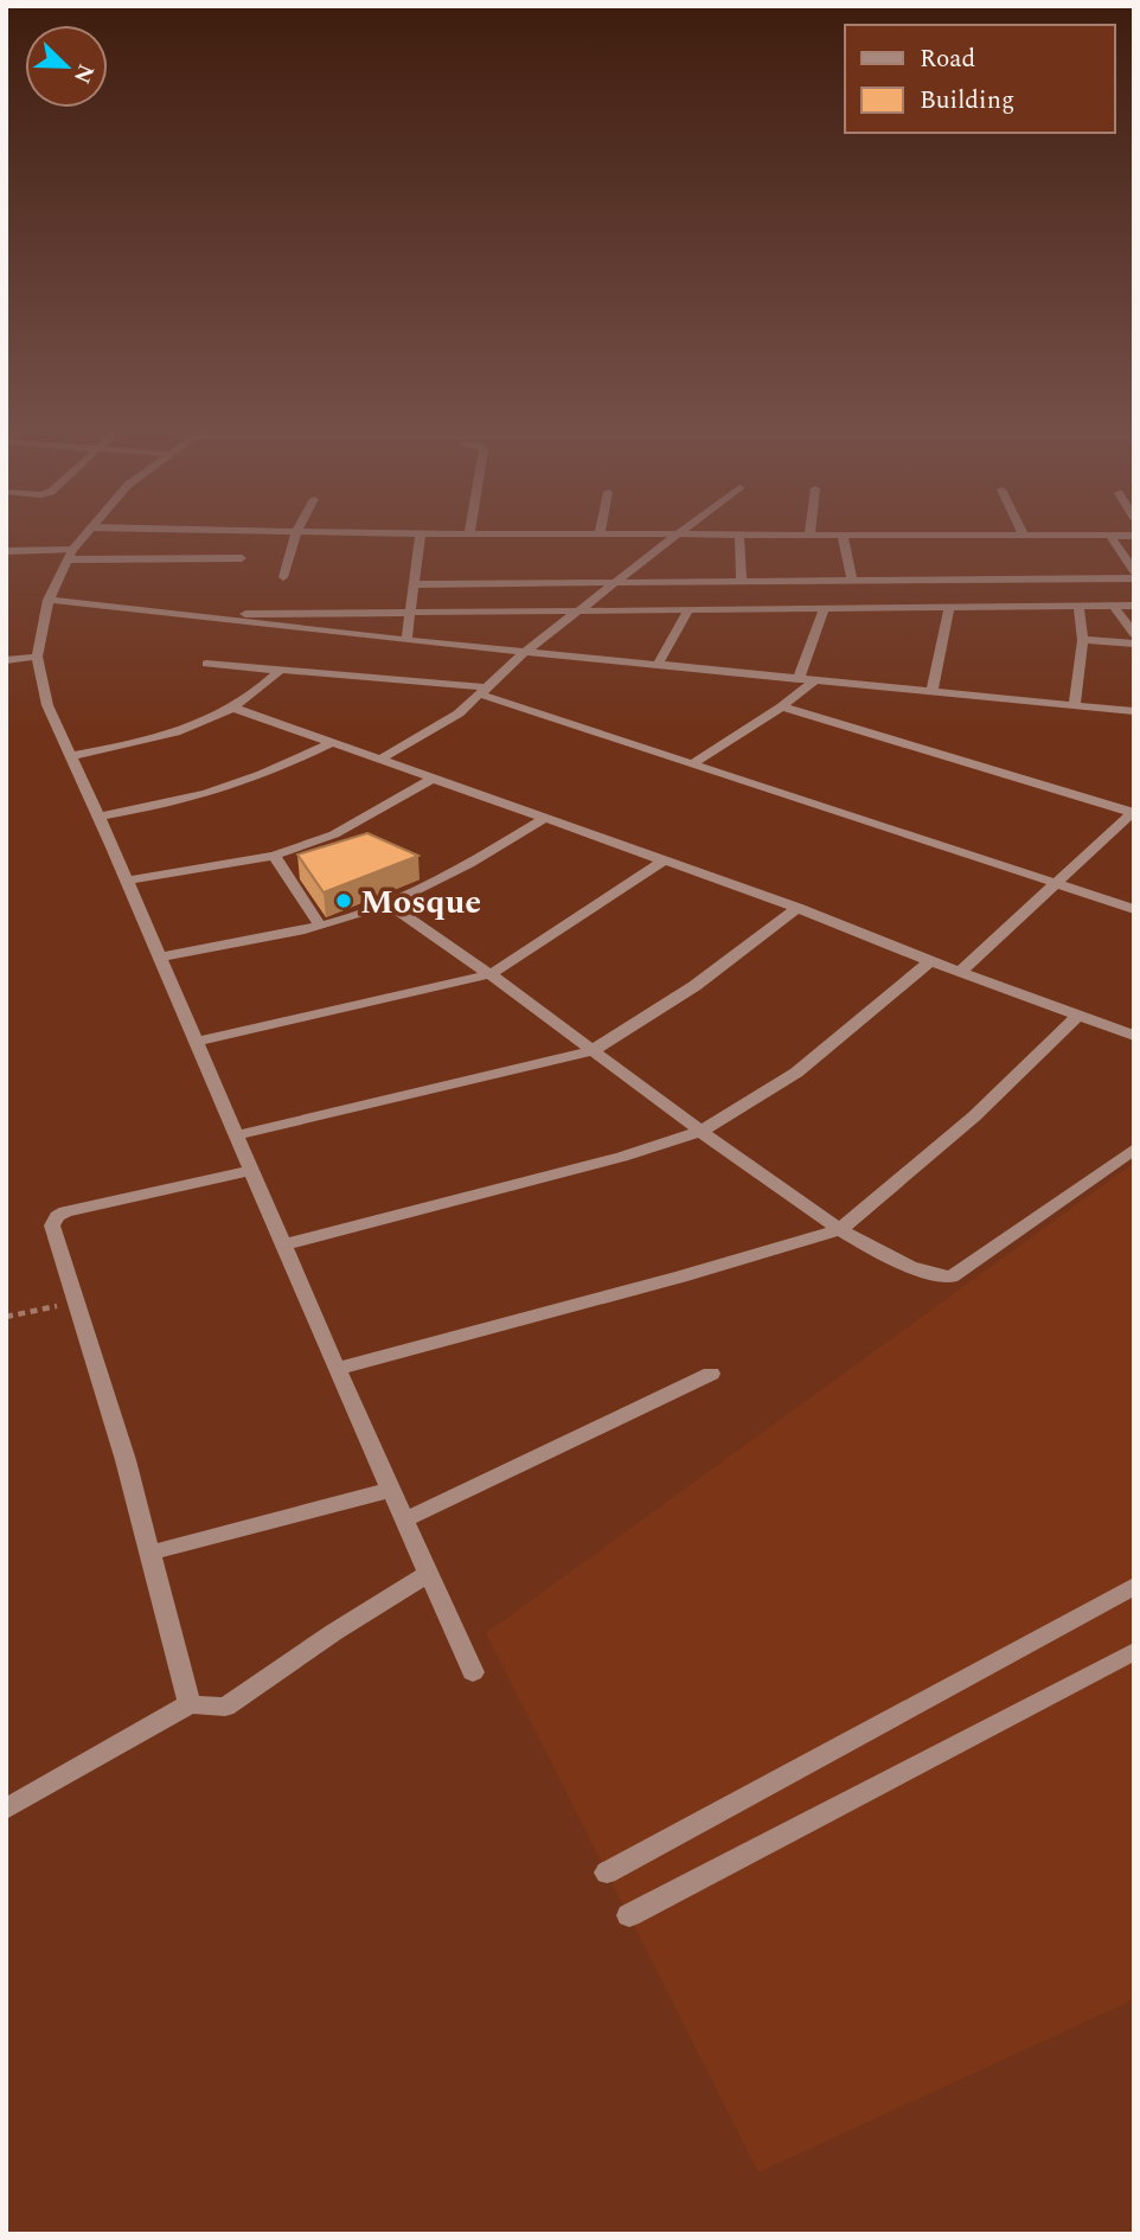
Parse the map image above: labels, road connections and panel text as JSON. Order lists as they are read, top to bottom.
{
  "places": ["Mosque"],
  "legend": ["Road", "Building"],
  "north": "bottom right"
}
